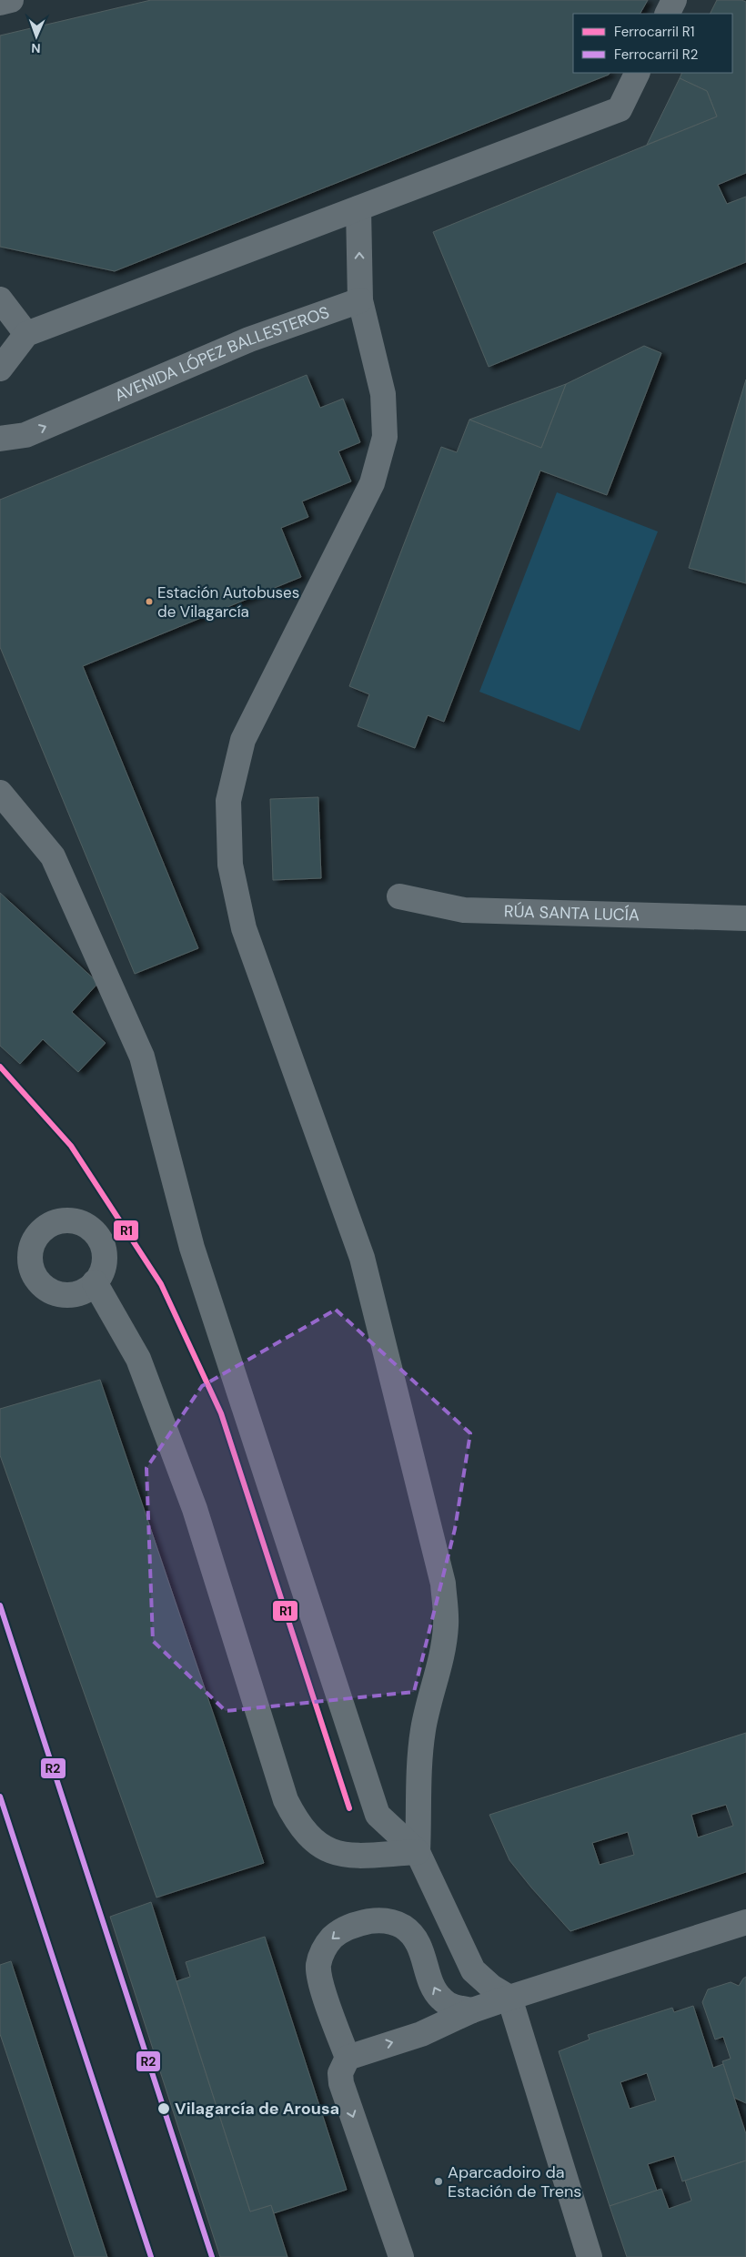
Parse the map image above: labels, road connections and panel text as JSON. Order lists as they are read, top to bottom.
{
  "streets": {
    "street": ["AVENIDA LÓPEZ BALLESTEROS", "RÚA SANTA LUCÍA"]
  },
  "places": ["Estación Autobuses de Vilagarcía", "Vilagarcía de Arousa", "Aparcadoiro da Estación de Trens"],
  "lines": ["rail line R1", "rail line R2"],
  "legend": ["Ferrocarril R1", "Ferrocarril R2"],
  "north": "bottom"
}
